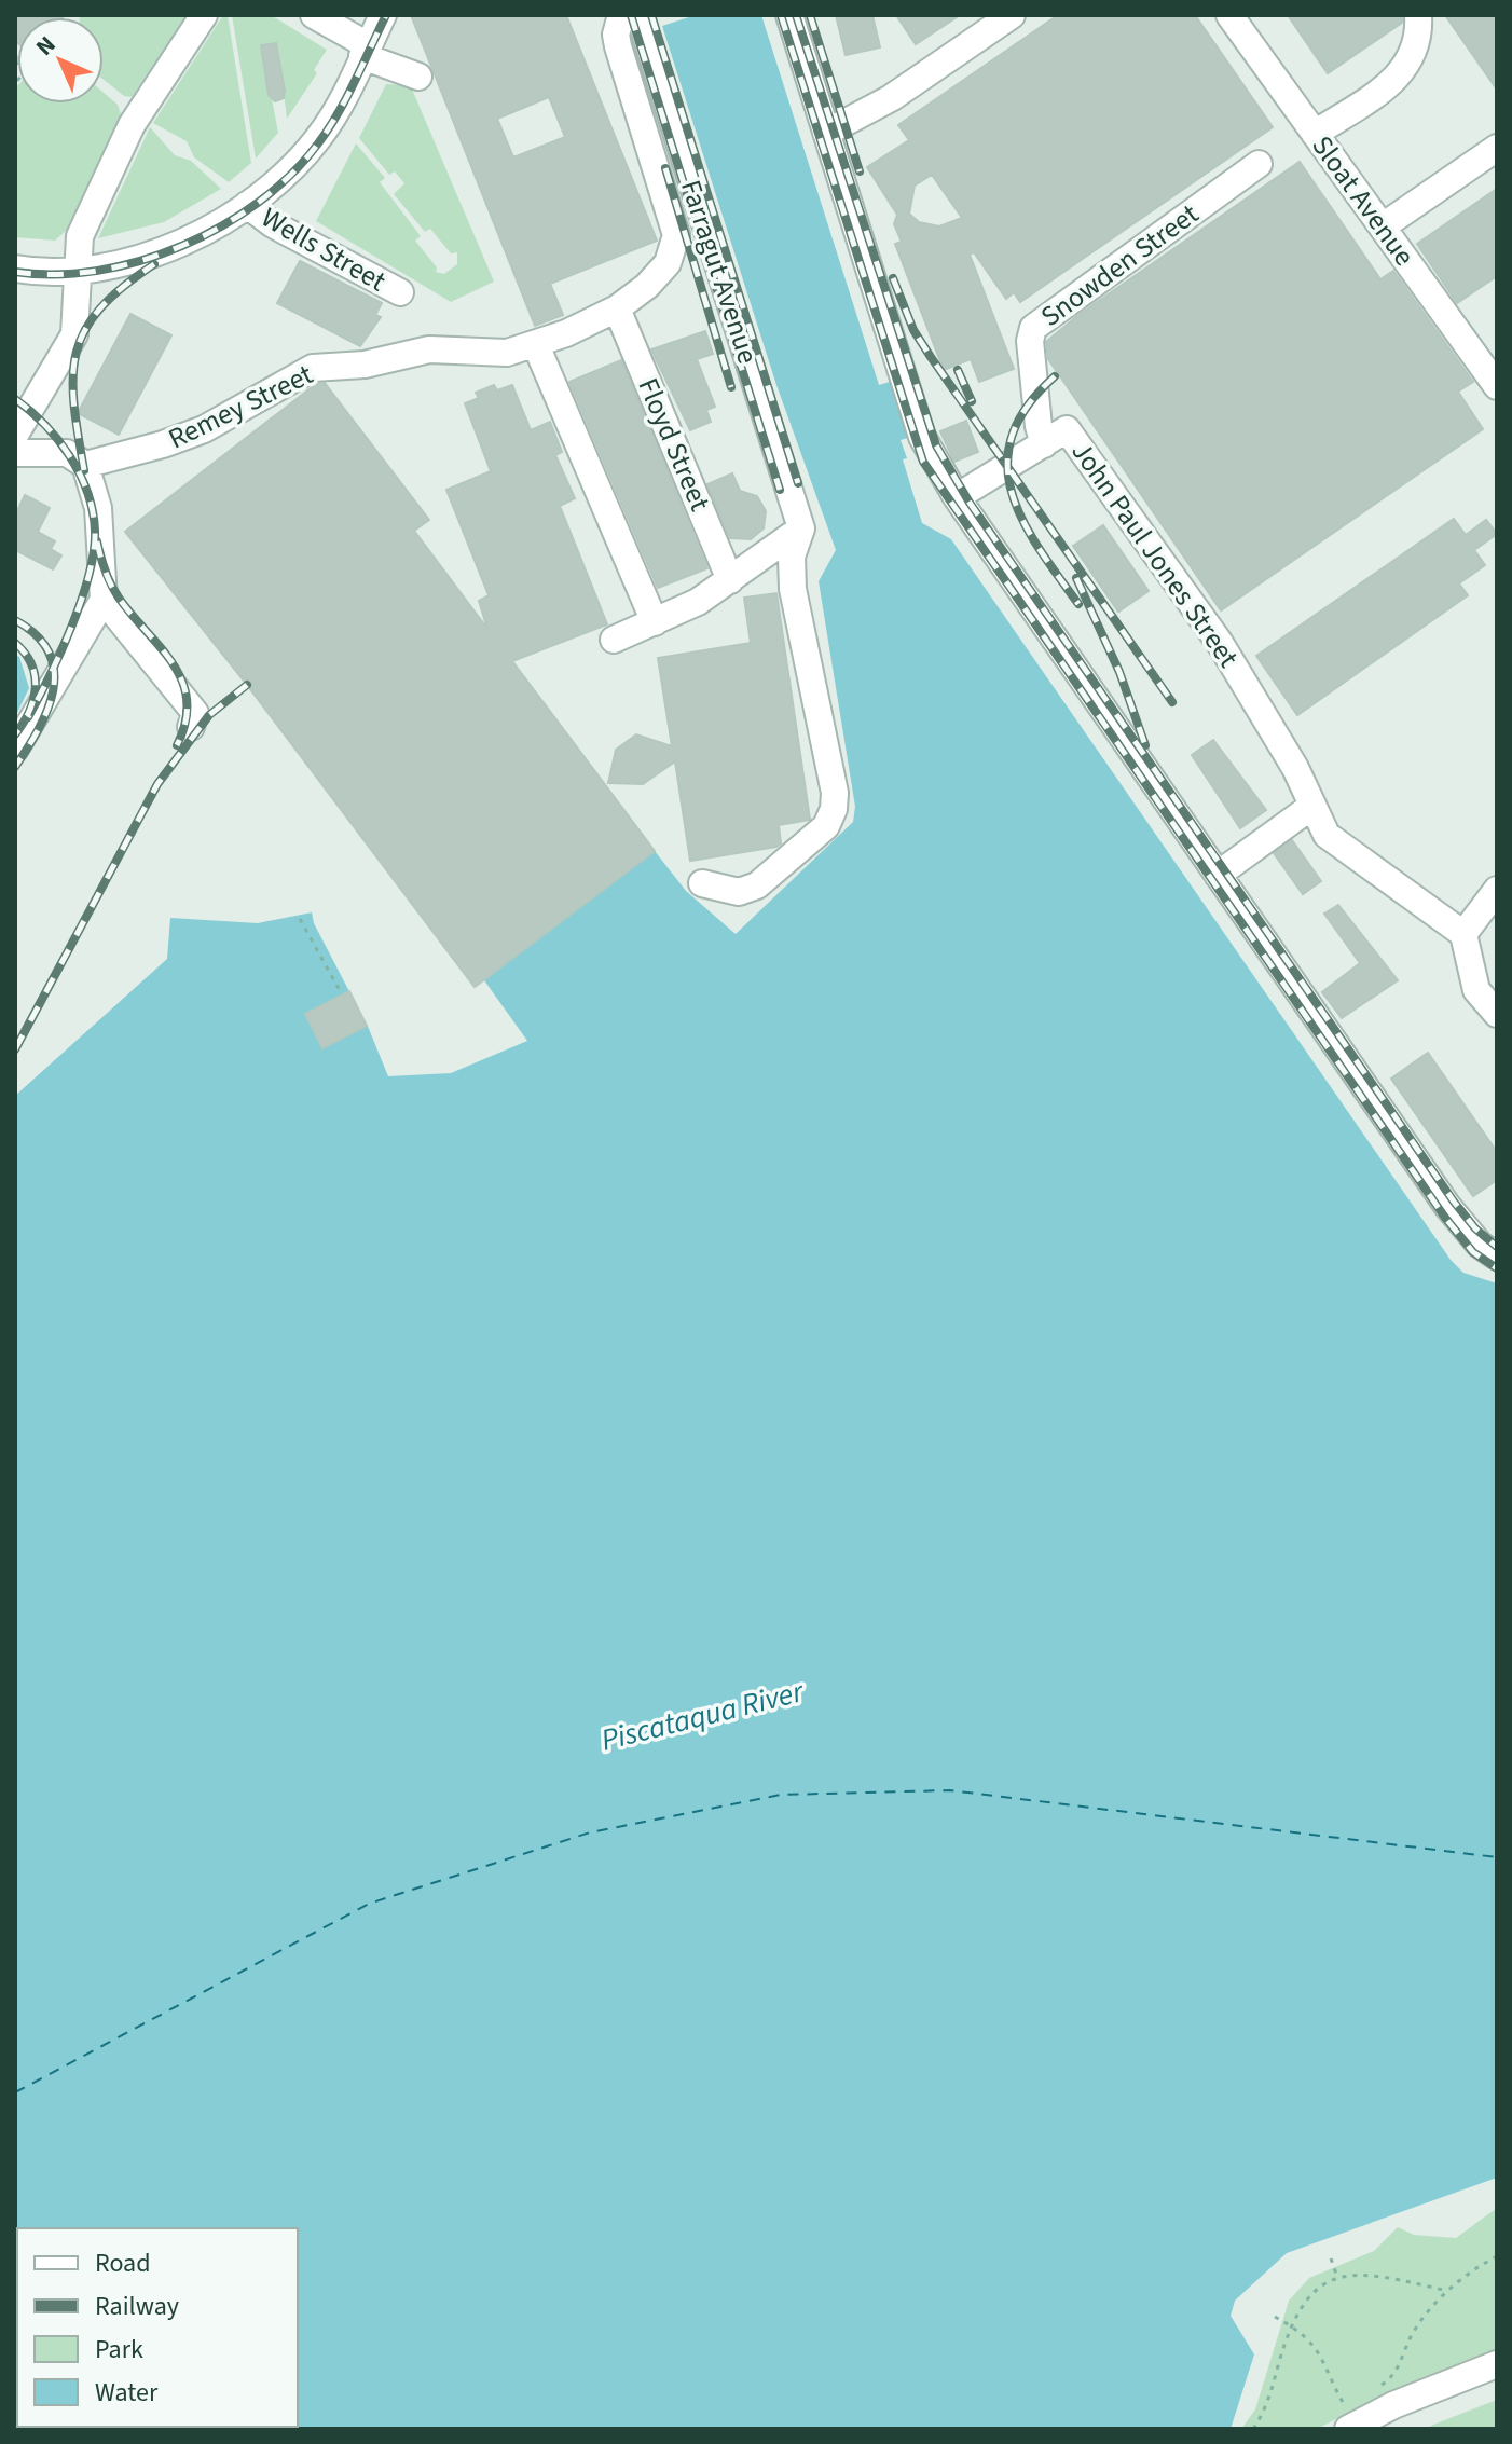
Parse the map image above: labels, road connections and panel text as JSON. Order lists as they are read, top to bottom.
{
  "streets": {
    "street": [
      "Sloat Avenue",
      "Wells Street",
      "Snowden Street",
      "Farragut Avenue",
      "Remey Street",
      "Floyd Street",
      "John Paul Jones Street"
    ]
  },
  "crossings": [
    ["Snowden Street", "John Paul Jones Street"],
    ["Remey Street", "Floyd Street"]
  ],
  "water": ["Piscataqua River"],
  "legend": [
    "Road",
    "Railway",
    "Park",
    "Water"
  ],
  "north": "top left"
}
